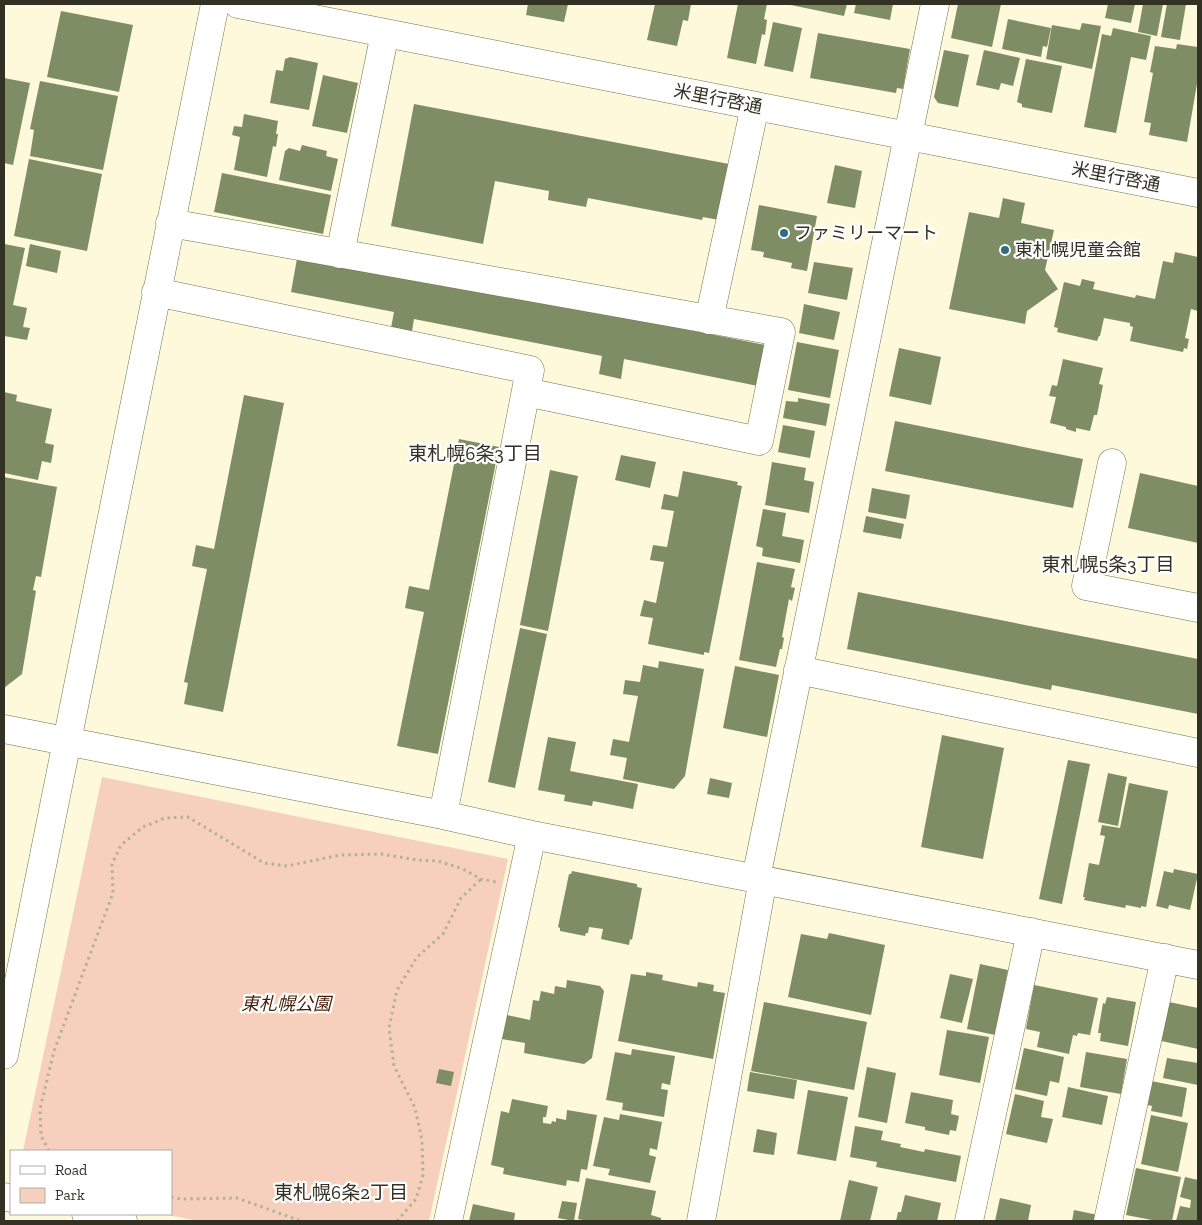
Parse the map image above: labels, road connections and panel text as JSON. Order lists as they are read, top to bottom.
{
  "streets": {
    "street": ["米里行啓通"]
  },
  "districts": ["東札幌6条3丁目", "東札幌5条3丁目", "東札幌6条2丁目"],
  "parks": ["東札幌公園"],
  "places": ["ファミリーマート", "東札幌児童会館"],
  "legend": ["Road", "Park"]
}
